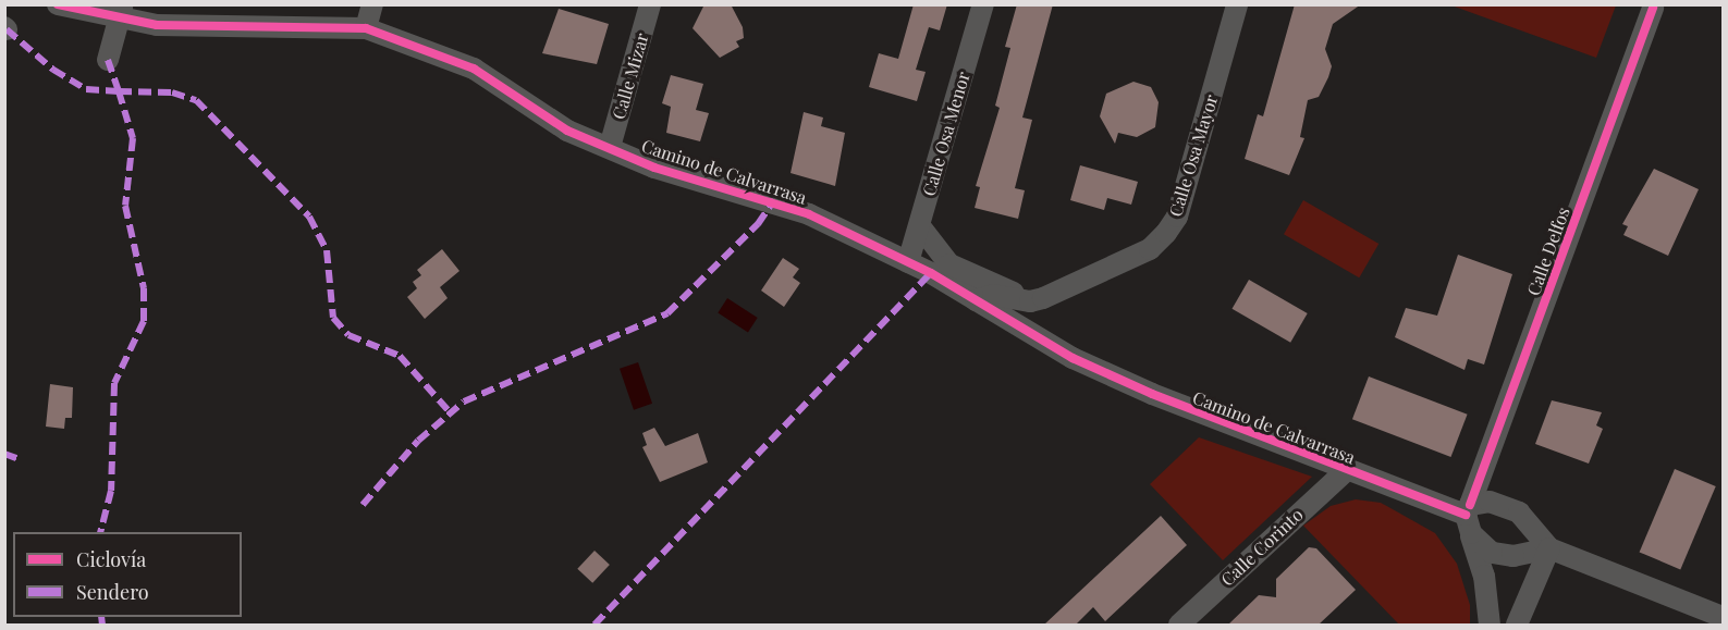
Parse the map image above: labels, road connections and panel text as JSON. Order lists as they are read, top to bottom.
{
  "streets": {
    "street": [
      "Calle Mizar",
      "Calle Osa Menor",
      "Calle Osa Mayor",
      "Camino de Calvarrasa",
      "Calle Delfos",
      "Calle Corinto"
    ]
  },
  "crossings": [
    ["Calle Mizar", "Camino de Calvarrasa"],
    ["Calle Osa Menor", "Camino de Calvarrasa"],
    ["Camino de Calvarrasa", "Calle Delfos"],
    ["Camino de Calvarrasa", "Calle Corinto"]
  ],
  "legend": ["Ciclovía", "Sendero"]
}
